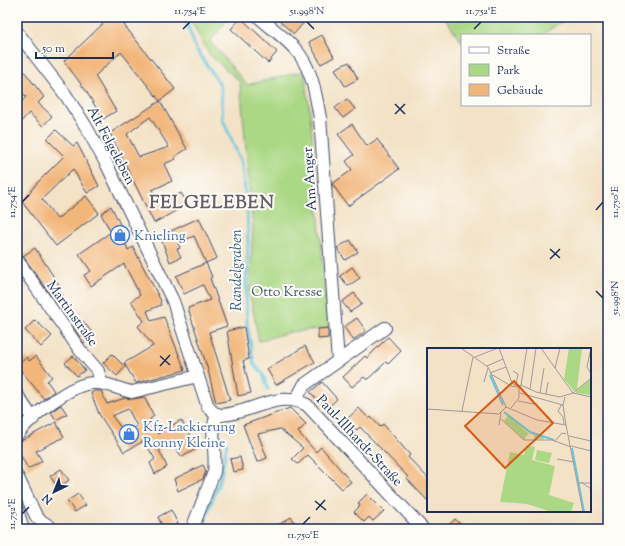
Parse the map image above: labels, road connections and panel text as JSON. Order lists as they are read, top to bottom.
{
  "streets": {
    "street": [
      "Alt Felgeleben",
      "Am Anger",
      "Martinstraße",
      "Paul-Illhardt-Straße"
    ]
  },
  "crossings": [
    ["Alt Felgeleben", "Paul-Illhardt-Straße"]
  ],
  "districts": ["FELGELEBEN"],
  "water": ["Randelgraben"],
  "parks": ["Otto Kresse"],
  "places": {
    "shop": ["Knieling", "Kfz-Lackierung Ronny Kleine"]
  },
  "legend": ["Straße", "Park", "Gebäude"],
  "scale_bar": "50 m",
  "north": "bottom left",
  "coordinates": [
    "11.754°E",
    "51.998°N",
    "11.752°E",
    "11.750°E"
  ]
}
